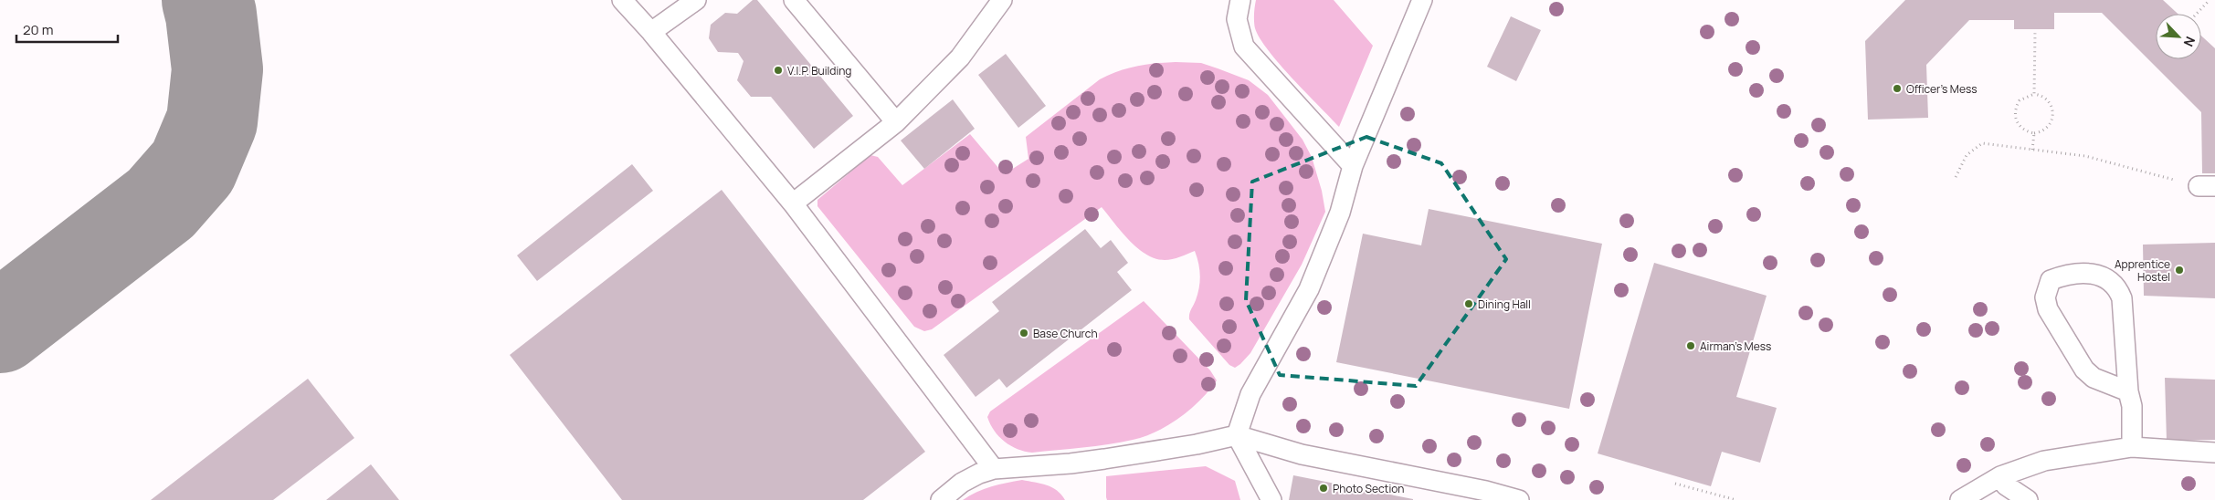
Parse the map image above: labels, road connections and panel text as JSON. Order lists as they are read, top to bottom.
{
  "places": [
    "V.I.P. Building",
    "Officer's Mess",
    "Apprentice Hostel",
    "Dining Hall",
    "Base Church",
    "Airman's Mess",
    "Photo Section"
  ],
  "scale_bar": "20 m",
  "north": "bottom right"
}
